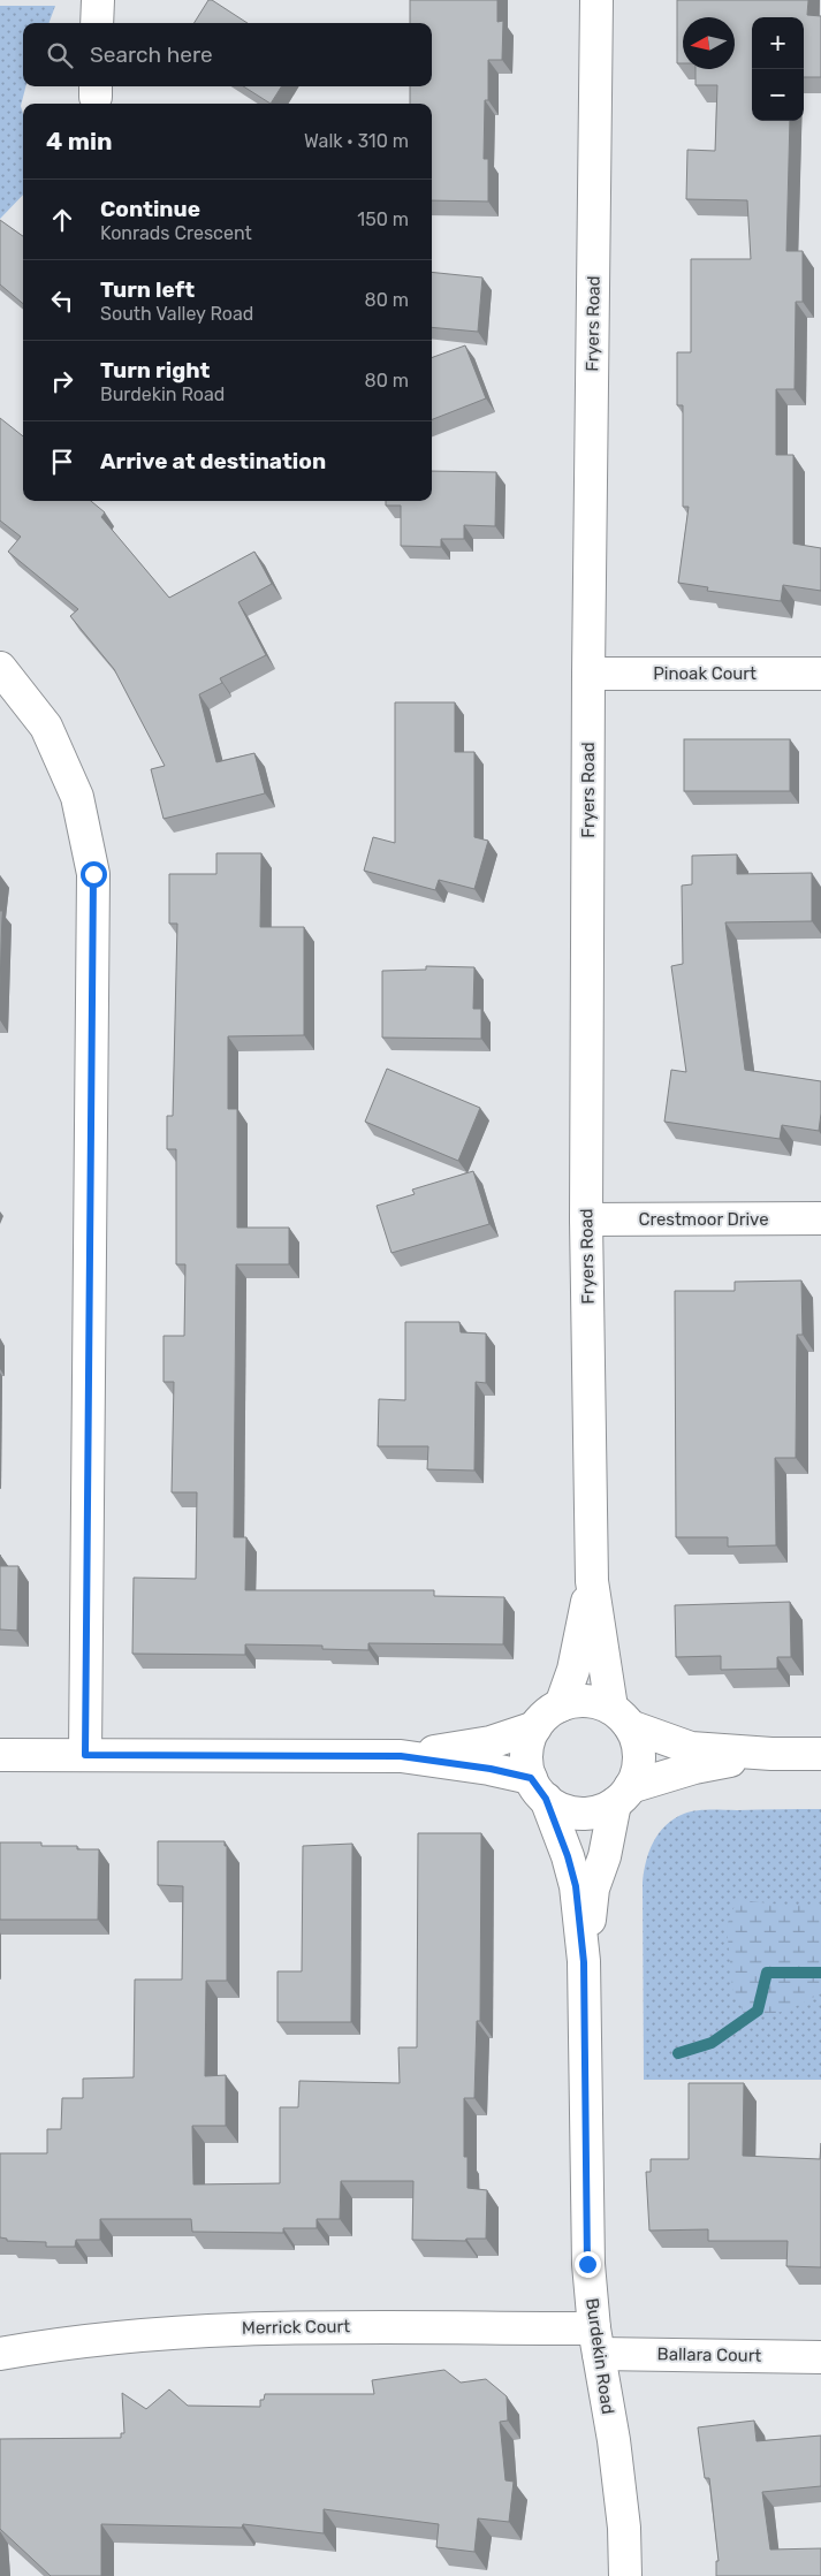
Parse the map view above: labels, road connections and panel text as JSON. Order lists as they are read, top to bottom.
{
  "streets": {
    "street": [
      "Fryers Road",
      "Pinoak Court",
      "Crestmoor Drive",
      "Merrick Court",
      "Ballara Court",
      "Burdekin Road"
    ]
  },
  "crossings": [
    ["Fryers Road", "Pinoak Court"],
    ["Fryers Road", "Crestmoor Drive"],
    ["Fryers Road", "Burdekin Road"],
    ["Merrick Court", "Ballara Court"],
    ["Merrick Court", "Burdekin Road"],
    ["Ballara Court", "Burdekin Road"]
  ],
  "north": "left",
  "page": {
    "map_buttons": ["+", "−"],
    "search": "Search here",
    "heading": ["4 min", "Walk · 310 m"],
    "list": [
      ["Continue", "Konrads Crescent", "150 m"],
      ["Turn left", "South Valley Road", "80 m"],
      ["Turn right", "Burdekin Road", "80 m"],
      "Arrive at destination"
    ]
  }
}
